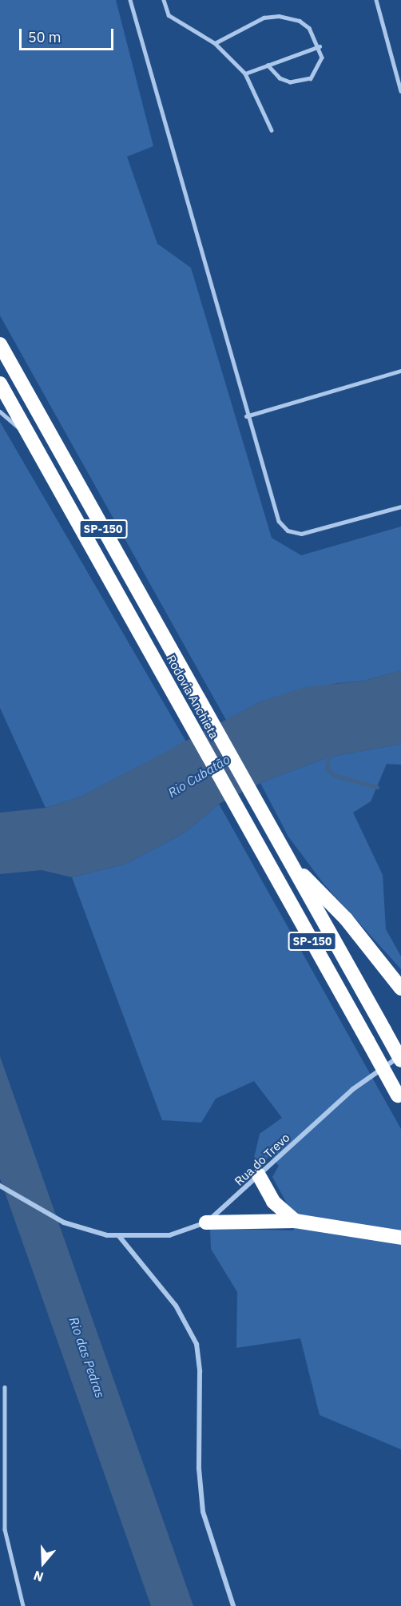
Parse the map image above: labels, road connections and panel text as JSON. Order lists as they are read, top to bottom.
{
  "streets": {
    "highway": ["SP-150", "Rodovia Anchieta"],
    "street": ["Rua do Trevo"]
  },
  "water": ["Rio Cubatão", "Rio das Pedras"],
  "scale_bar": "50 m",
  "north": "bottom"
}
